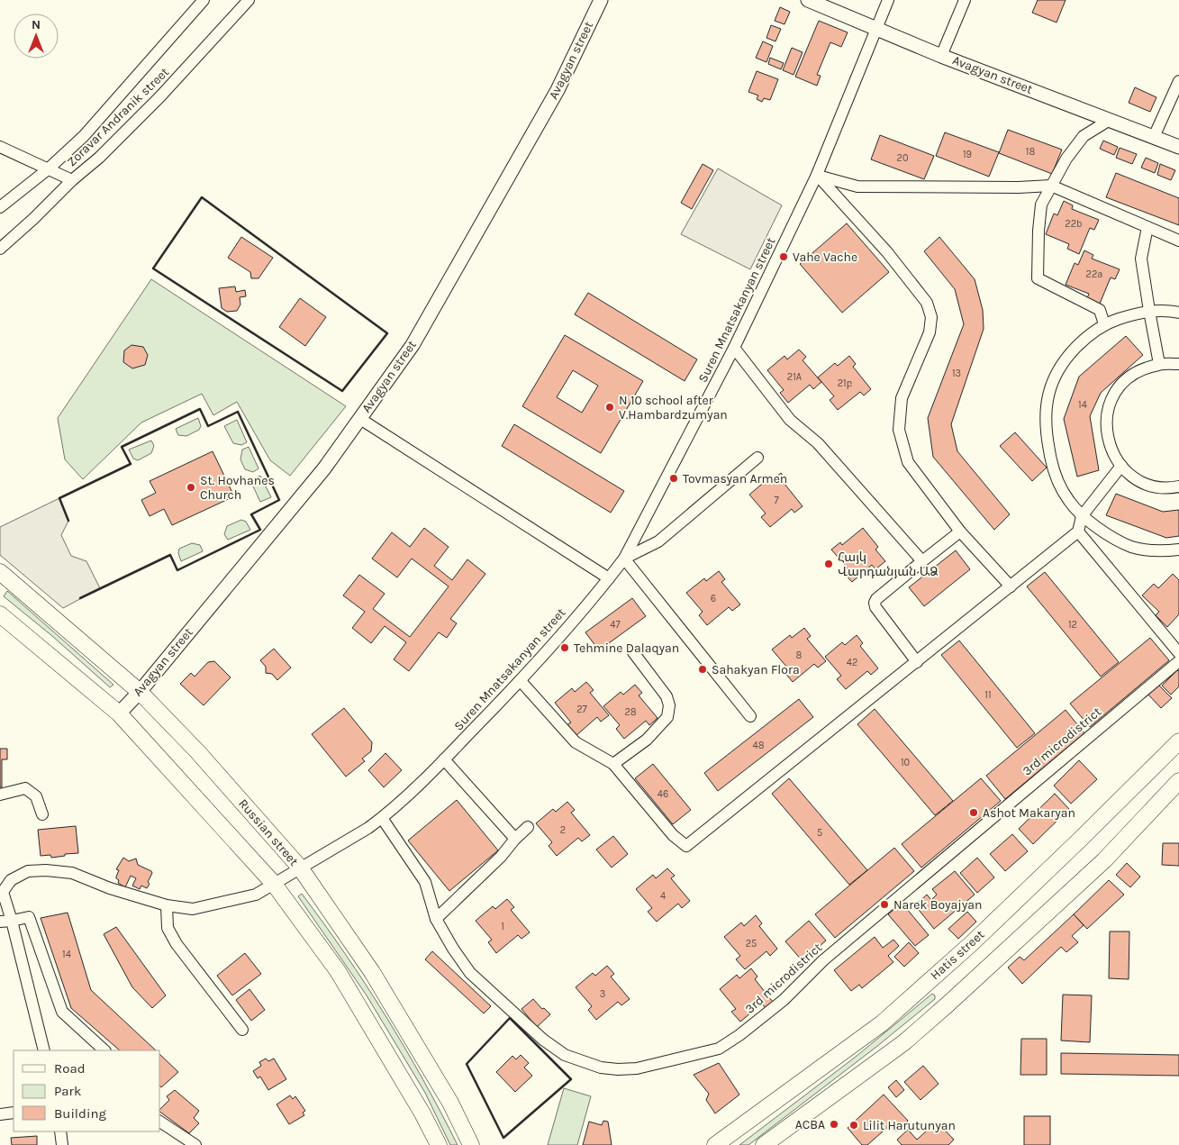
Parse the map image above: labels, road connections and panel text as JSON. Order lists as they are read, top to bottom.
{
  "streets": {
    "main road": ["Russian street", "Hatis street"],
    "street": [
      "Avagyan street",
      "Zoravar Andranik street",
      "Suren Mnatsakanyan street",
      "3rd microdistrict"
    ]
  },
  "crossings": [
    ["Avagyan street", "Suren Mnatsakanyan street"],
    ["Avagyan street", "Russian street"],
    ["Suren Mnatsakanyan street", "3rd microdistrict"],
    ["Suren Mnatsakanyan street", "Russian street"]
  ],
  "places": [
    "Vahe Vache",
    "N 10 school after V.Hambardzumyan",
    "Tovmasyan Armen",
    "St. Hovhanes Church",
    "Հայկ Վարդանյան ԱՁ",
    "Tehmine Dalaqyan",
    "Sahakyan Flora",
    "Ashot Makaryan",
    "Narek Boyajyan",
    "ACBA",
    "Lilit Harutunyan"
  ],
  "house_numbers": [
    "18",
    "19",
    "20",
    "22b",
    "22a",
    "13",
    "21A",
    "21բ",
    "14",
    "7",
    "6",
    "47",
    "12",
    "8",
    "42",
    "11",
    "27",
    "28",
    "48",
    "10",
    "46",
    "2",
    "5",
    "4",
    "1",
    "25",
    "14",
    "3"
  ],
  "legend": ["Road", "Park", "Building"],
  "north": "top"
}
